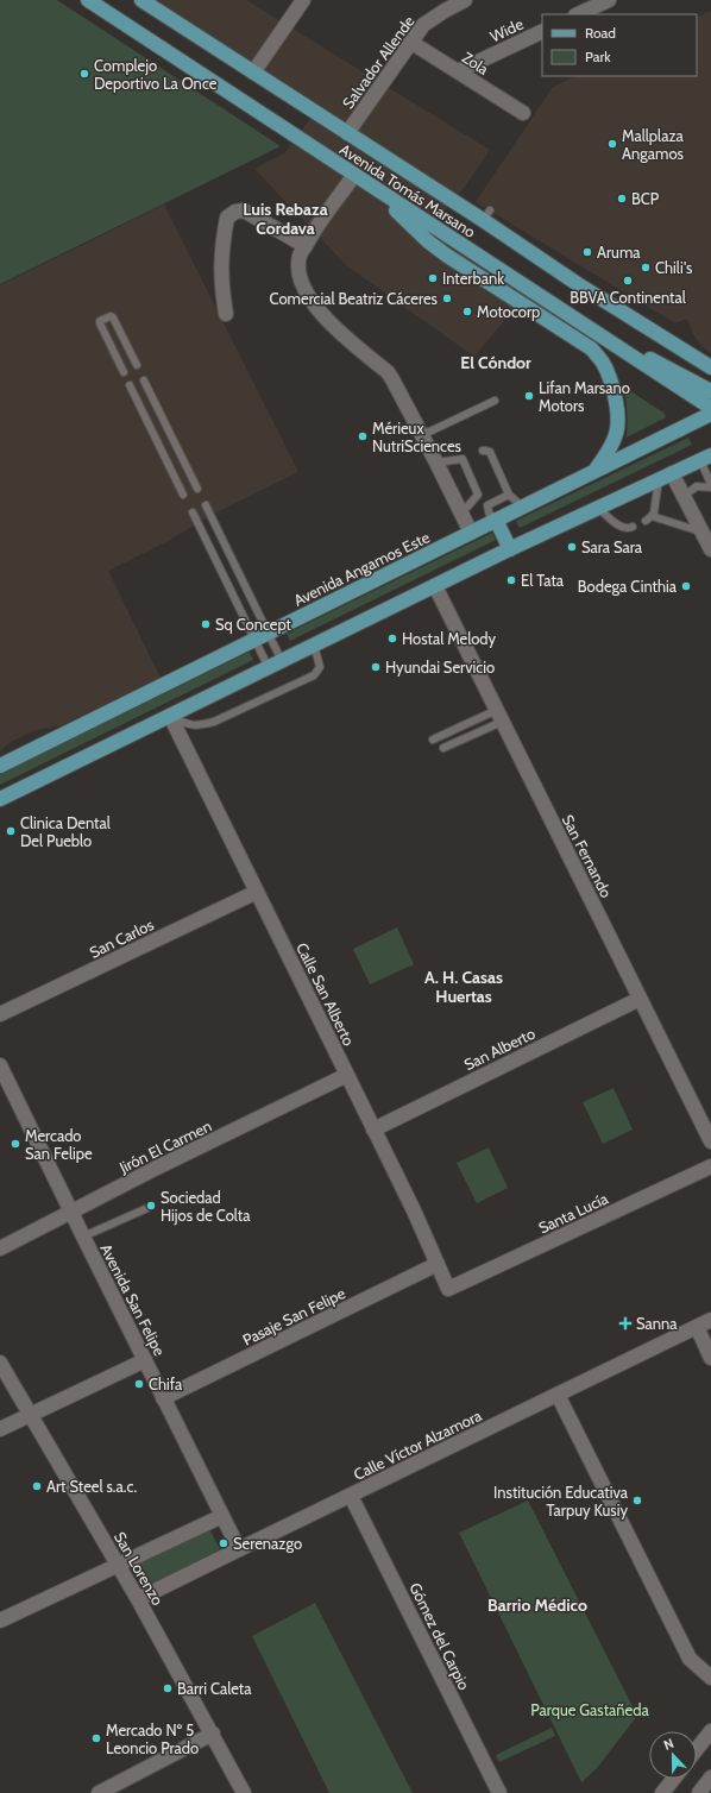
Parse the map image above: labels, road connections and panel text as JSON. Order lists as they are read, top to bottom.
{
  "streets": {
    "main road": ["Avenida Tomás Marsano", "Avenida Angamos Este"],
    "street": [
      "Wide",
      "Salvador Allende",
      "Zola",
      "San Fernando",
      "San Carlos",
      "Calle San Alberto",
      "San Alberto",
      "Jirón El Carmen",
      "Santa Lucía",
      "Avenida San Felipe",
      "Pasaje San Felipe",
      "Calle Víctor Alzamora",
      "San Lorenzo",
      "Gómez del Carpio"
    ]
  },
  "crossings": [
    ["Wide", "Zola"],
    ["Salvador Allende", "Zola"],
    ["Salvador Allende", "Avenida Tomás Marsano"],
    ["San Fernando", "San Alberto"],
    ["San Carlos", "Calle San Alberto"],
    ["Calle San Alberto", "San Alberto"],
    ["Calle San Alberto", "Jirón El Carmen"],
    ["Calle San Alberto", "Santa Lucía"],
    ["Calle San Alberto", "Pasaje San Felipe"],
    ["Jirón El Carmen", "Avenida San Felipe"],
    ["Avenida San Felipe", "Pasaje San Felipe"],
    ["Avenida San Felipe", "Calle Víctor Alzamora"],
    ["Calle Víctor Alzamora", "San Lorenzo"],
    ["Calle Víctor Alzamora", "Gómez del Carpio"]
  ],
  "districts": [
    "Luis Rebaza Cordava",
    "El Cóndor",
    "A. H. Casas Huertas",
    "Barrio Médico"
  ],
  "parks": ["Parque Gastañeda"],
  "places": {
    "other": [
      "Complejo Deportivo La Once",
      "Mallplaza Angamos",
      "BCP",
      "Aruma",
      "Chili's",
      "Interbank",
      "BBVA Continental",
      "Comercial Beatriz Cáceres",
      "Motocorp",
      "Lifan Marsano Motors",
      "Mérieux NutriSciences",
      "Sara Sara",
      "El Tata",
      "Bodega Cinthia",
      "Sq Concept",
      "Hostal Melody",
      "Hyundai Servicio",
      "Clinica Dental Del Pueblo",
      "Mercado San Felipe",
      "Sociedad Hijos de Colta",
      "Chifa",
      "Art Steel s.a.c.",
      "Institución Educativa Tarpuy Kusiy",
      "Serenazgo",
      "Barri Caleta",
      "Mercado Nº 5 Leoncio Prado"
    ],
    "health": ["Sanna"]
  },
  "legend": ["Road", "Park"],
  "north": "top"
}
